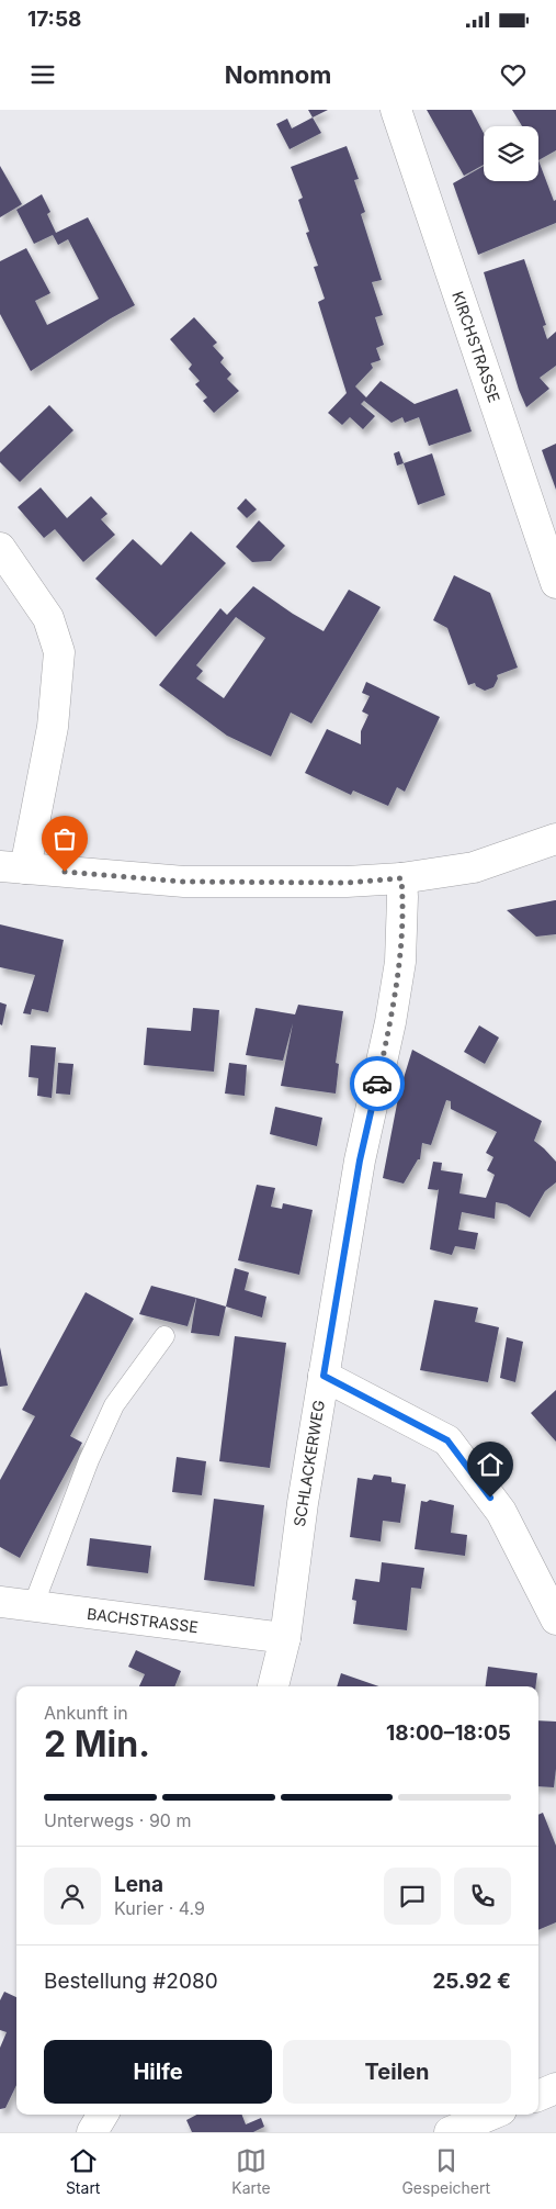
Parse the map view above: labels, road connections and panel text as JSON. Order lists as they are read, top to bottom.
{
  "streets": {
    "street": ["KIRCHSTRASSE", "SCHLACKERWEG", "BACHSTRASSE"]
  },
  "crossings": [
    ["SCHLACKERWEG", "BACHSTRASSE"]
  ],
  "page": {
    "status": "17:58",
    "header": "Nomnom",
    "heading": ["2 Min.", "Ankunft in", "18:00–18:05"],
    "panel": [
      "Lena",
      "Kurier · 4.9",
      "Bestellung #2080",
      "25.92 €"
    ],
    "bar": "Unterwegs · 90 m",
    "buttons": ["Hilfe", "Teilen"],
    "tabs": ["Start", "Karte", "Gespeichert"]
  }
}
